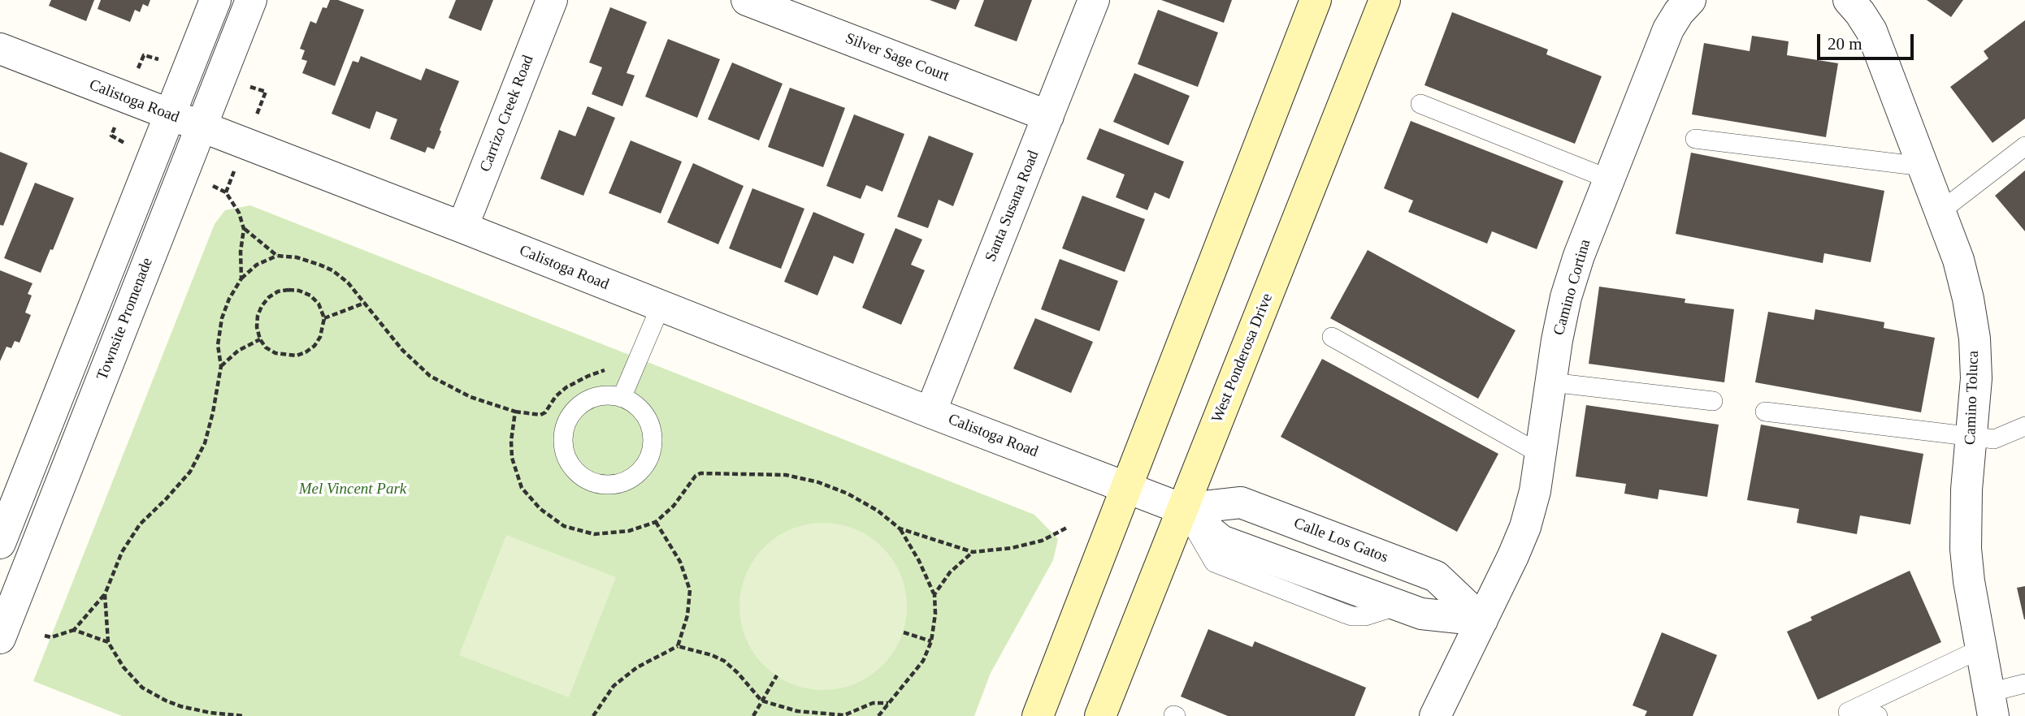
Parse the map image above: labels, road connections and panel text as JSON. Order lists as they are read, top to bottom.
{
  "streets": {
    "main road": ["West Ponderosa Drive"],
    "street": [
      "Silver Sage Court",
      "Calistoga Road",
      "Carrizo Creek Road",
      "Santa Susana Road",
      "Camino Cortina",
      "Townsite Promenade",
      "Camino Toluca",
      "Calle Los Gatos"
    ]
  },
  "crossings": [
    ["Silver Sage Court", "Santa Susana Road"],
    ["Calistoga Road", "Carrizo Creek Road"],
    ["Calistoga Road", "Santa Susana Road"],
    ["Calistoga Road", "Townsite Promenade"],
    ["Calistoga Road", "Calle Los Gatos"],
    ["Camino Cortina", "Calle Los Gatos"],
    ["West Ponderosa Drive", "Calle Los Gatos"]
  ],
  "parks": ["Mel Vincent Park"],
  "scale_bar": "20 m"
}
